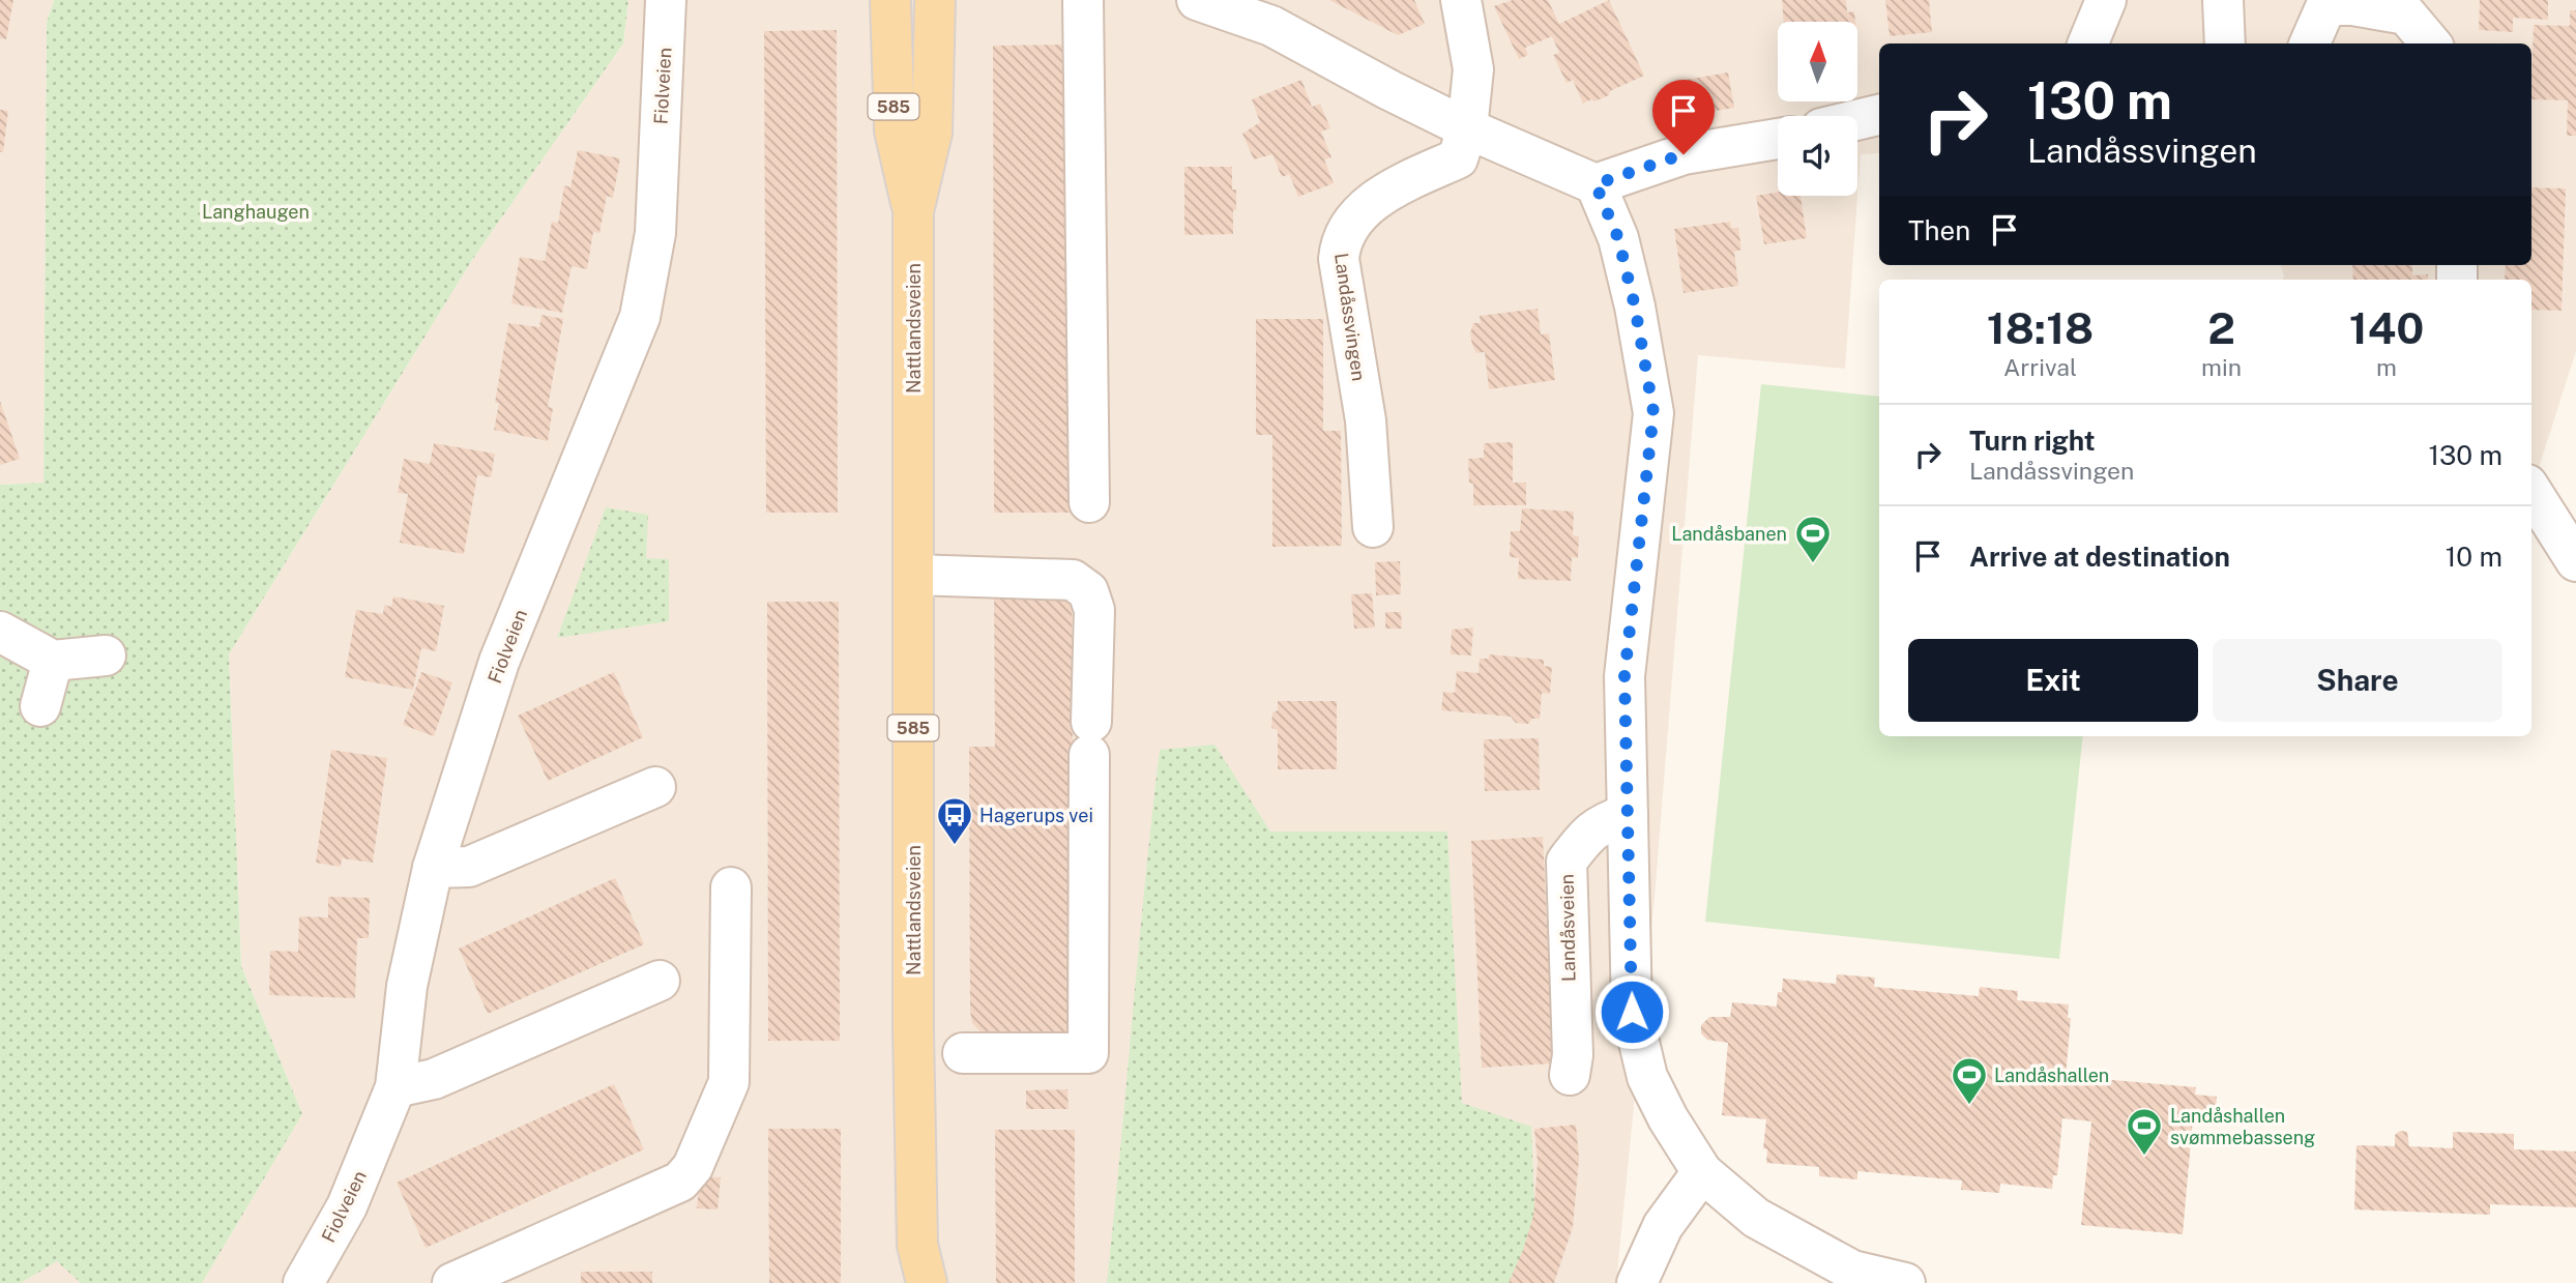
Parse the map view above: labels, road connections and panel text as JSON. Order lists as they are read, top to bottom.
{
  "streets": {
    "main road": ["585", "Nattlandsveien"],
    "street": ["Fiolveien", "Landåssvingen", "Landåsveien"]
  },
  "parks": ["Langhaugen"],
  "places": {
    "sports": ["Landåsbanen", "Landåshallen", "Landåshallen svømmebasseng"],
    "bus stop": ["Hagerups vei"]
  },
  "north": "top",
  "page": {
    "turn": ["130 m", "Landåssvingen"],
    "then": "Then",
    "eta": [
      "18:18",
      "Arrival",
      "2",
      "min",
      "140",
      "m"
    ],
    "list": [
      {
        "name": "Turn right",
        "note": "Landåssvingen",
        "value": "130 m"
      },
      {
        "name": "Arrive at destination",
        "value": "10 m"
      }
    ],
    "buttons": ["Exit", "Share"]
  }
}
